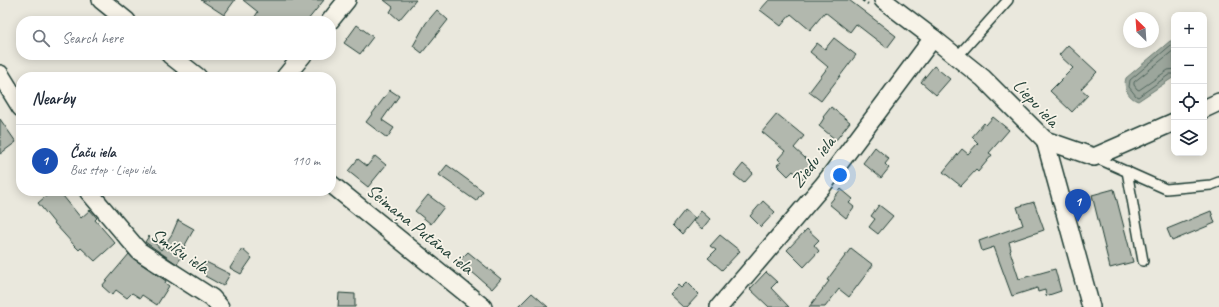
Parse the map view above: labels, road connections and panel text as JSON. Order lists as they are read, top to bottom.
{
  "streets": {
    "street": [
      "Liepu iela",
      "Ziedu iela",
      "Seimaņa Putāna iela",
      "Smilšu iela"
    ]
  },
  "crossings": [
    ["Liepu iela", "Ziedu iela"]
  ],
  "north": "top left",
  "page": {
    "map_buttons": ["+", "−"],
    "search": "Search here",
    "heading": "Nearby",
    "list": [
      {
        "mark": "1",
        "name": "Čaču iela",
        "note": "Bus stop · Liepu iela",
        "value": "110 m"
      }
    ],
    "pins": "1"
  }
}
